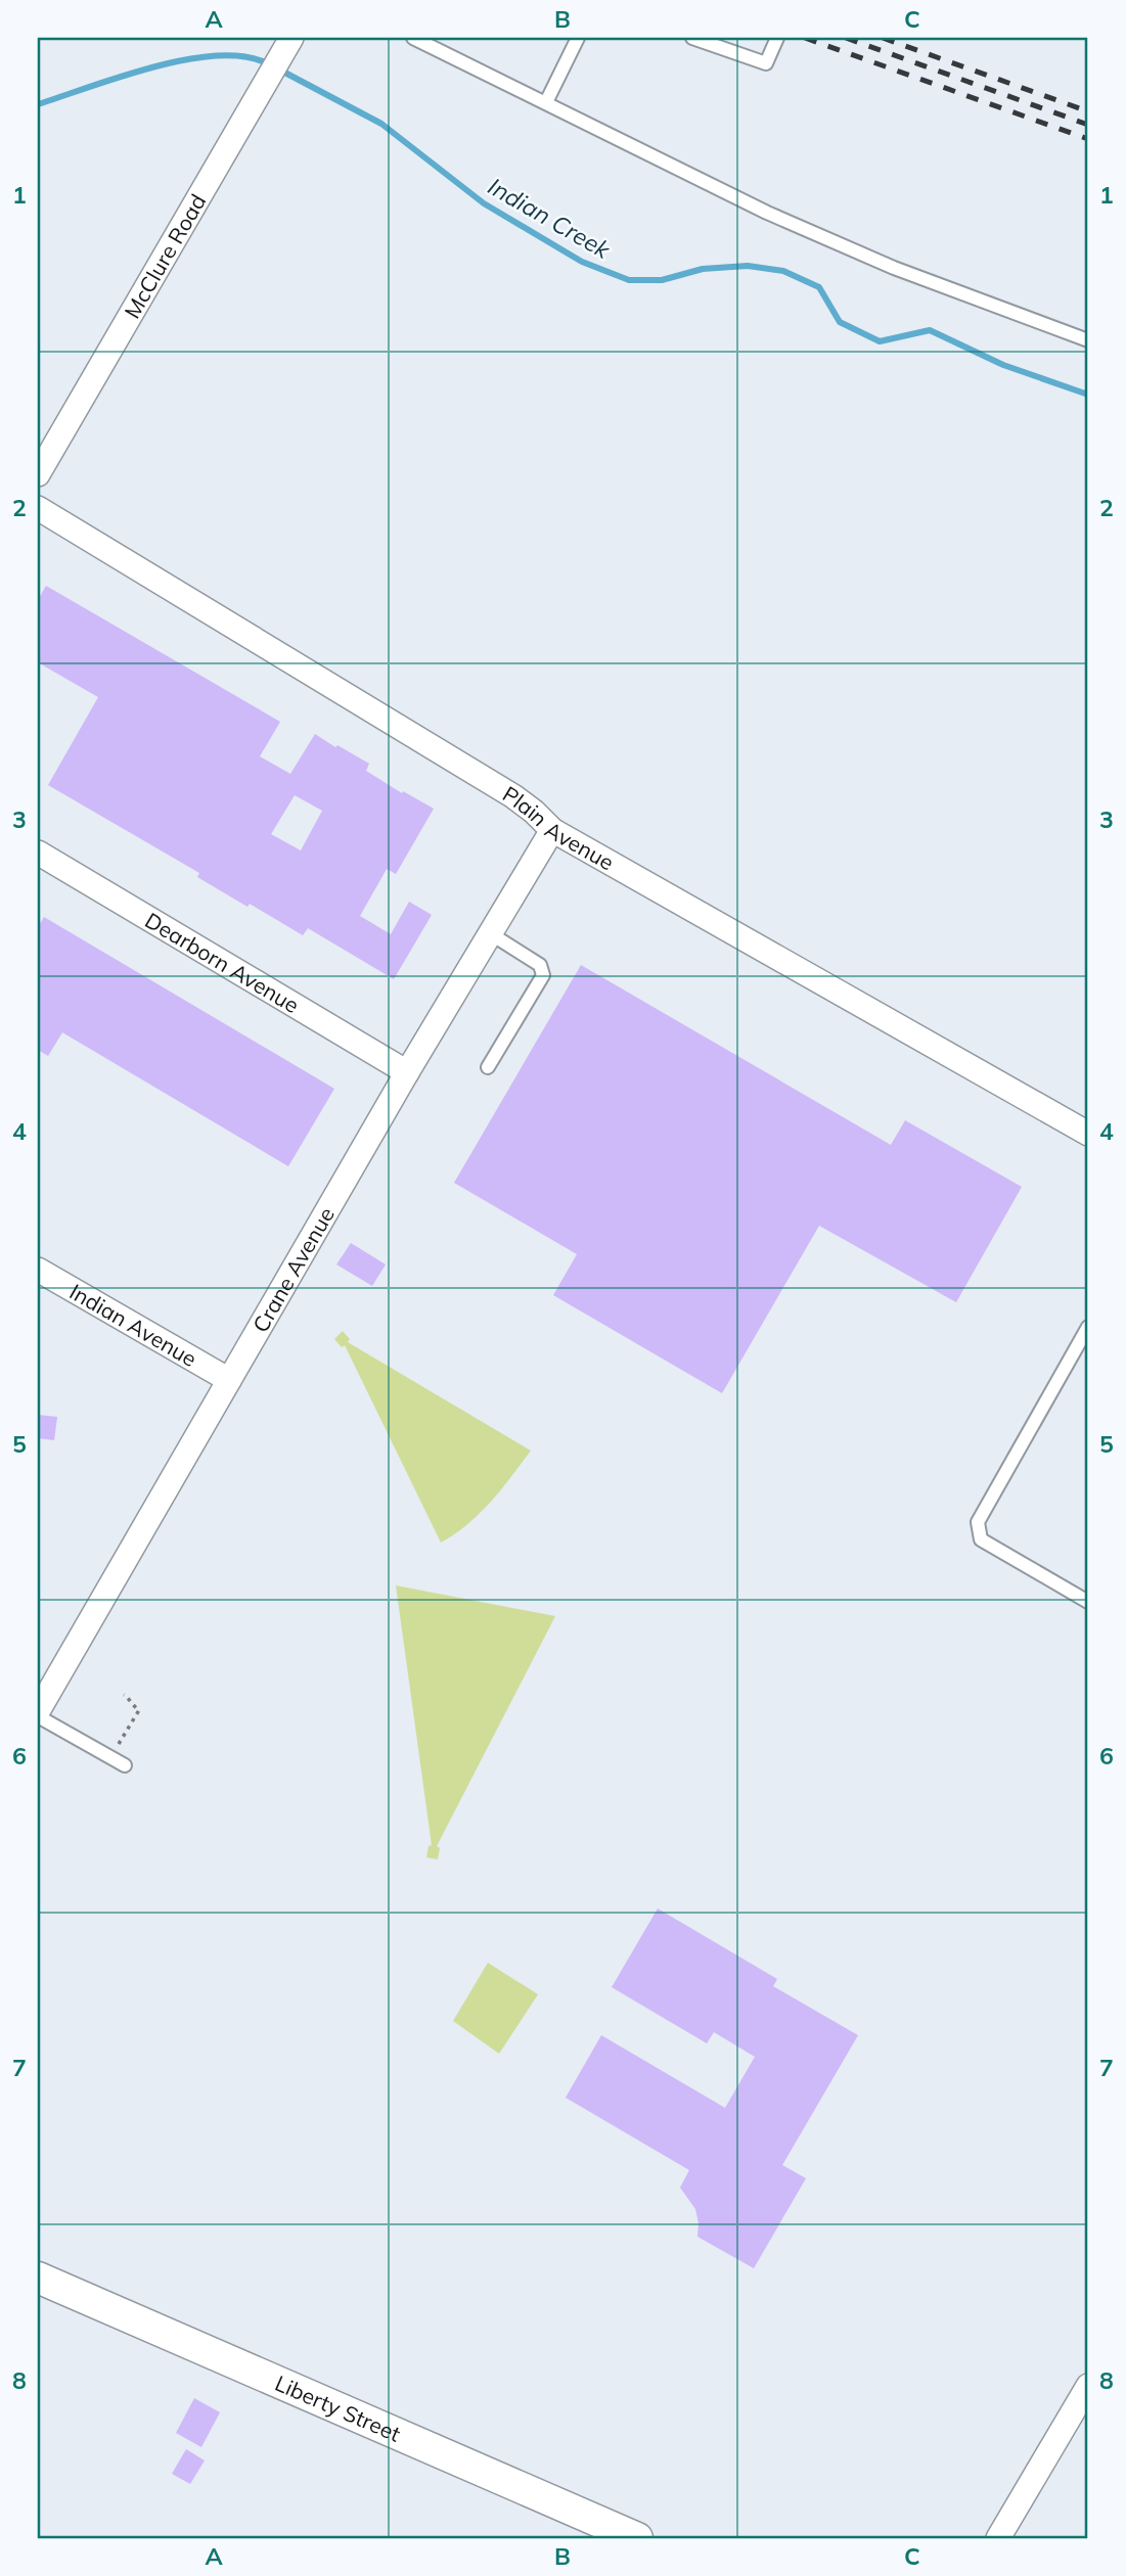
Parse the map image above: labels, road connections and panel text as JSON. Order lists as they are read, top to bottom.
{
  "streets": {
    "street": [
      "McClure Road",
      "Plain Avenue",
      "Dearborn Avenue",
      "Crane Avenue",
      "Indian Avenue",
      "Liberty Street"
    ]
  },
  "crossings": [
    ["Plain Avenue", "Crane Avenue"],
    ["Dearborn Avenue", "Crane Avenue"],
    ["Crane Avenue", "Indian Avenue"]
  ],
  "water": ["Indian Creek"],
  "grid": {
    "columns": ["A", "B", "C"],
    "rows": [
      "1",
      "2",
      "3",
      "4",
      "5",
      "6",
      "7",
      "8"
    ]
  }
}
